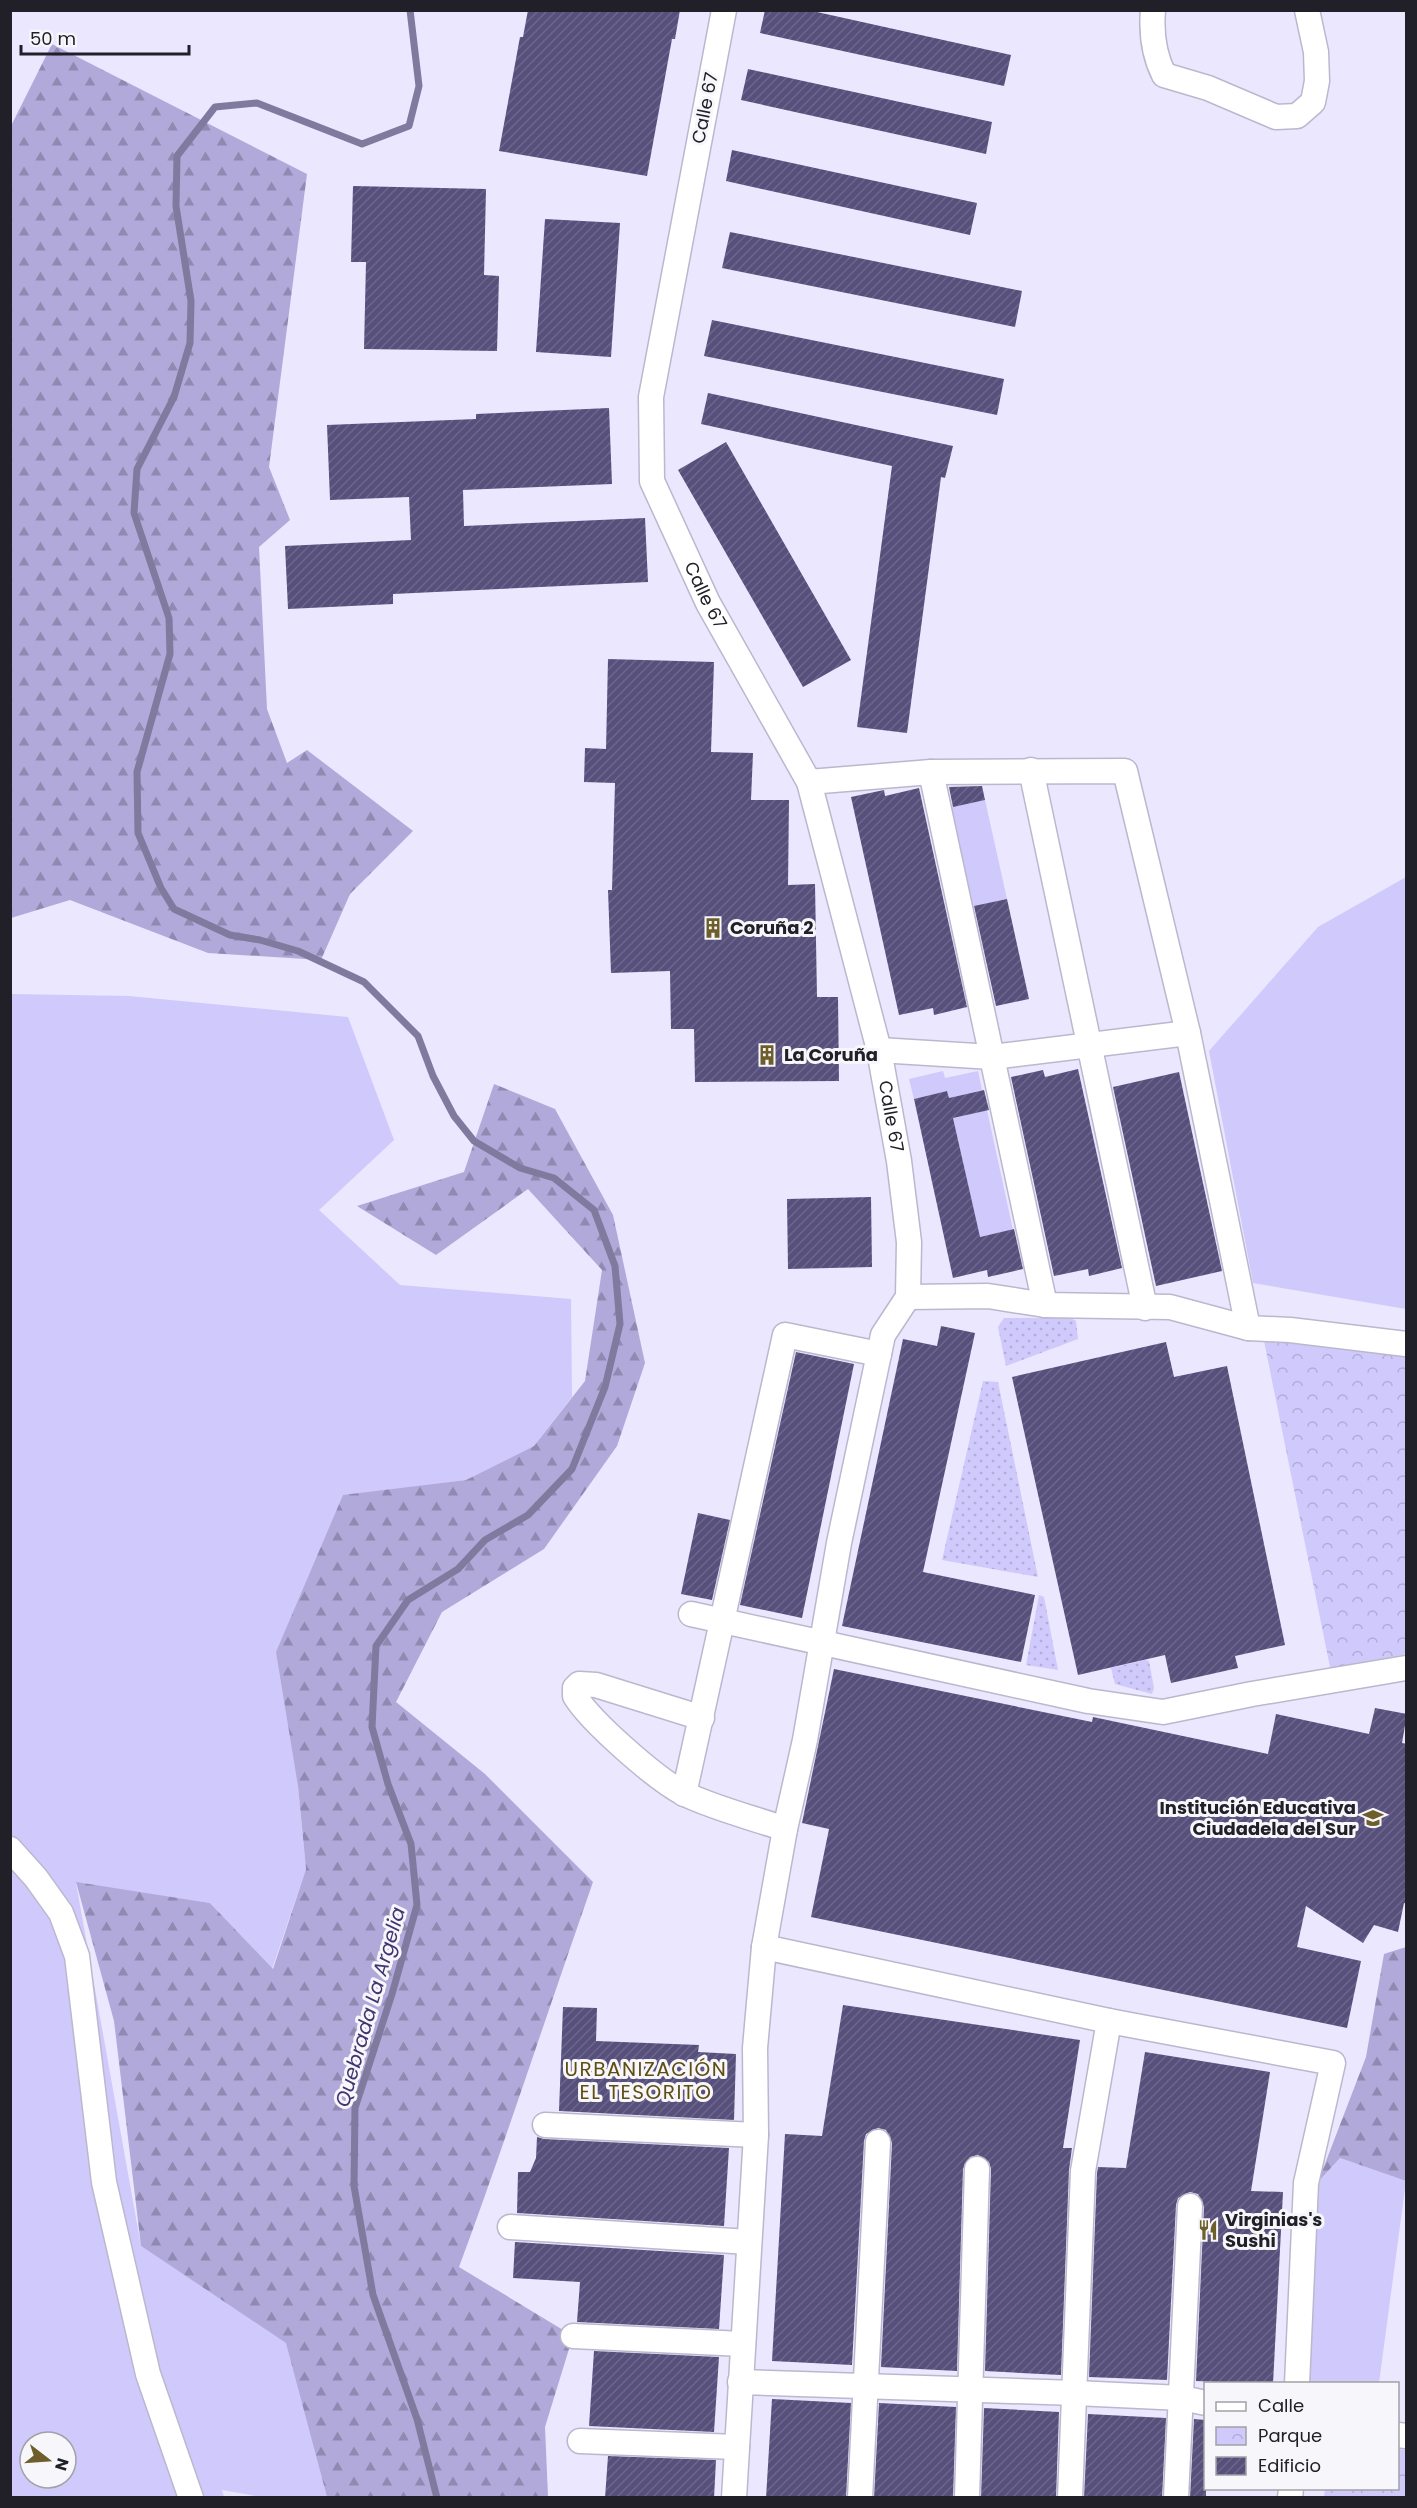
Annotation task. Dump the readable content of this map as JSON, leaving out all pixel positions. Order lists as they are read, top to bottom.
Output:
{
  "streets": {
    "street": ["Calle 67"]
  },
  "districts": ["URBANIZACIÓN EL TESORITO"],
  "water": ["Quebrada La Argelia"],
  "places": {
    "building": ["Coruña 2", "La Coruña"],
    "school or university": ["Institución Educativa Ciudadela del Sur"],
    "restaurant": ["Virginias's Sushi"]
  },
  "legend": ["Calle", "Parque", "Edificio"],
  "scale_bar": "50 m",
  "north": "right"
}
